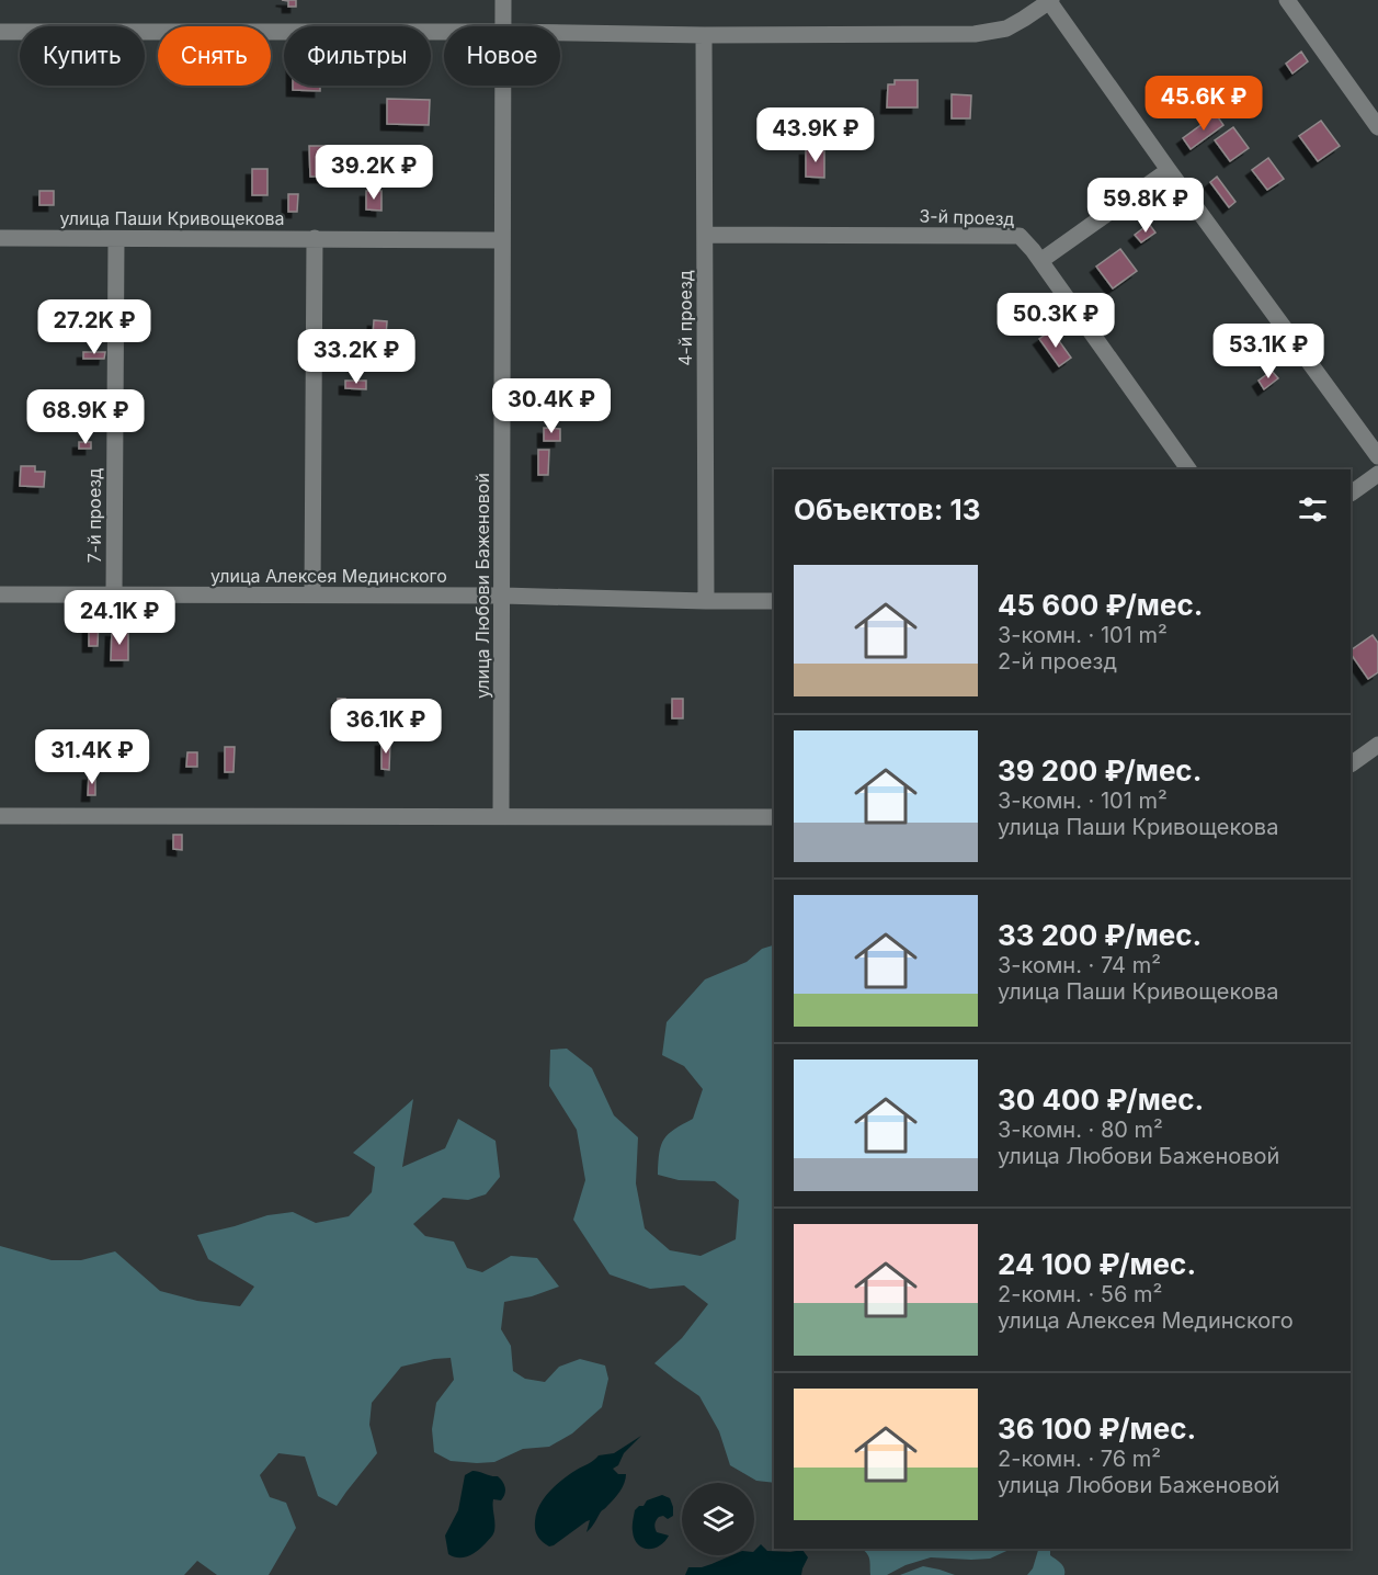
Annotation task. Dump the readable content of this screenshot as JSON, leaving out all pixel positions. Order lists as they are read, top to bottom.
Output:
{
  "streets": {
    "street": [
      "3-й проезд",
      "улица Паши Кривощекова",
      "4-й проезд",
      "7-й проезд",
      "улица Алексея Мединского",
      "улица Любови Баженовой"
    ]
  },
  "crossings": [
    ["3-й проезд", "4-й проезд"],
    ["улица Паши Кривощекова", "7-й проезд"],
    ["улица Паши Кривощекова", "улица Любови Баженовой"],
    ["4-й проезд", "улица Алексея Мединского"],
    ["7-й проезд", "улица Алексея Мединского"],
    ["улица Алексея Мединского", "улица Любови Баженовой"]
  ],
  "page": {
    "chip": [
      "Купить",
      "Снять",
      "Фильтры",
      "Новое"
    ],
    "price": [
      "45.6K ₽",
      "43.9K ₽",
      "39.2K ₽",
      "59.8K ₽",
      "50.3K ₽",
      "27.2K ₽",
      "53.1K ₽",
      "33.2K ₽",
      "30.4K ₽",
      "68.9K ₽",
      "24.1K ₽",
      "36.1K ₽",
      "31.4K ₽"
    ],
    "heading": "Объектов: 13",
    "list": [
      {
        "name": "45 600 ₽/мес.",
        "note": "3-комн. · 101 m² · 2-й проезд"
      },
      {
        "name": "39 200 ₽/мес.",
        "note": "3-комн. · 101 m² · улица Паши Кривощекова"
      },
      {
        "name": "33 200 ₽/мес.",
        "note": "3-комн. · 74 m² · улица Паши Кривощекова"
      },
      {
        "name": "30 400 ₽/мес.",
        "note": "3-комн. · 80 m² · улица Любови Баженовой"
      },
      {
        "name": "24 100 ₽/мес.",
        "note": "2-комн. · 56 m² · улица Алексея Мединского"
      },
      {
        "name": "36 100 ₽/мес.",
        "note": "2-комн. · 76 m² · улица Любови Баженовой"
      }
    ]
  }
}
